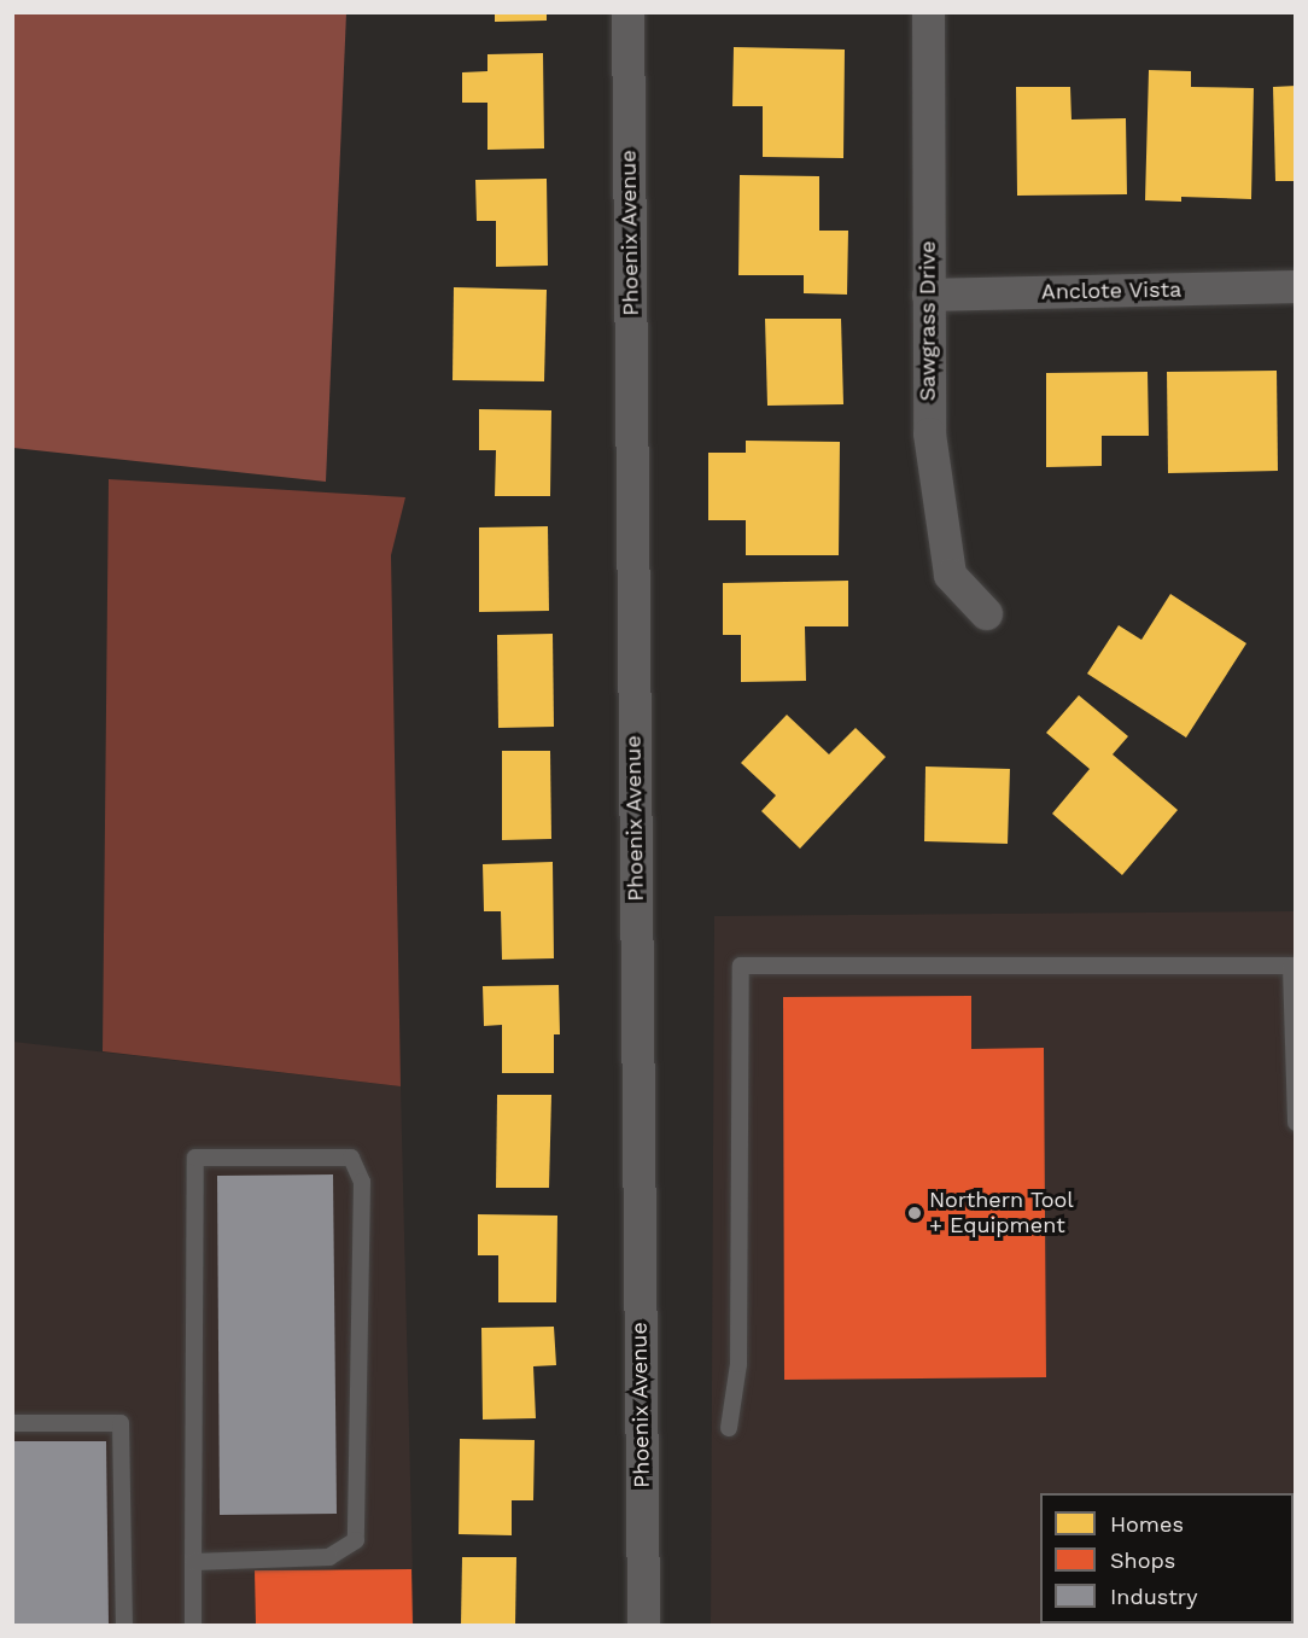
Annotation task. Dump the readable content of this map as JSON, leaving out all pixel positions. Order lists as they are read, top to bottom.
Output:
{
  "streets": {
    "street": ["Phoenix Avenue", "Anclote Vista", "Sawgrass Drive"]
  },
  "crossings": [
    ["Anclote Vista", "Sawgrass Drive"]
  ],
  "places": ["Northern Tool + Equipment"],
  "legend": ["Homes", "Shops", "Industry"]
}
